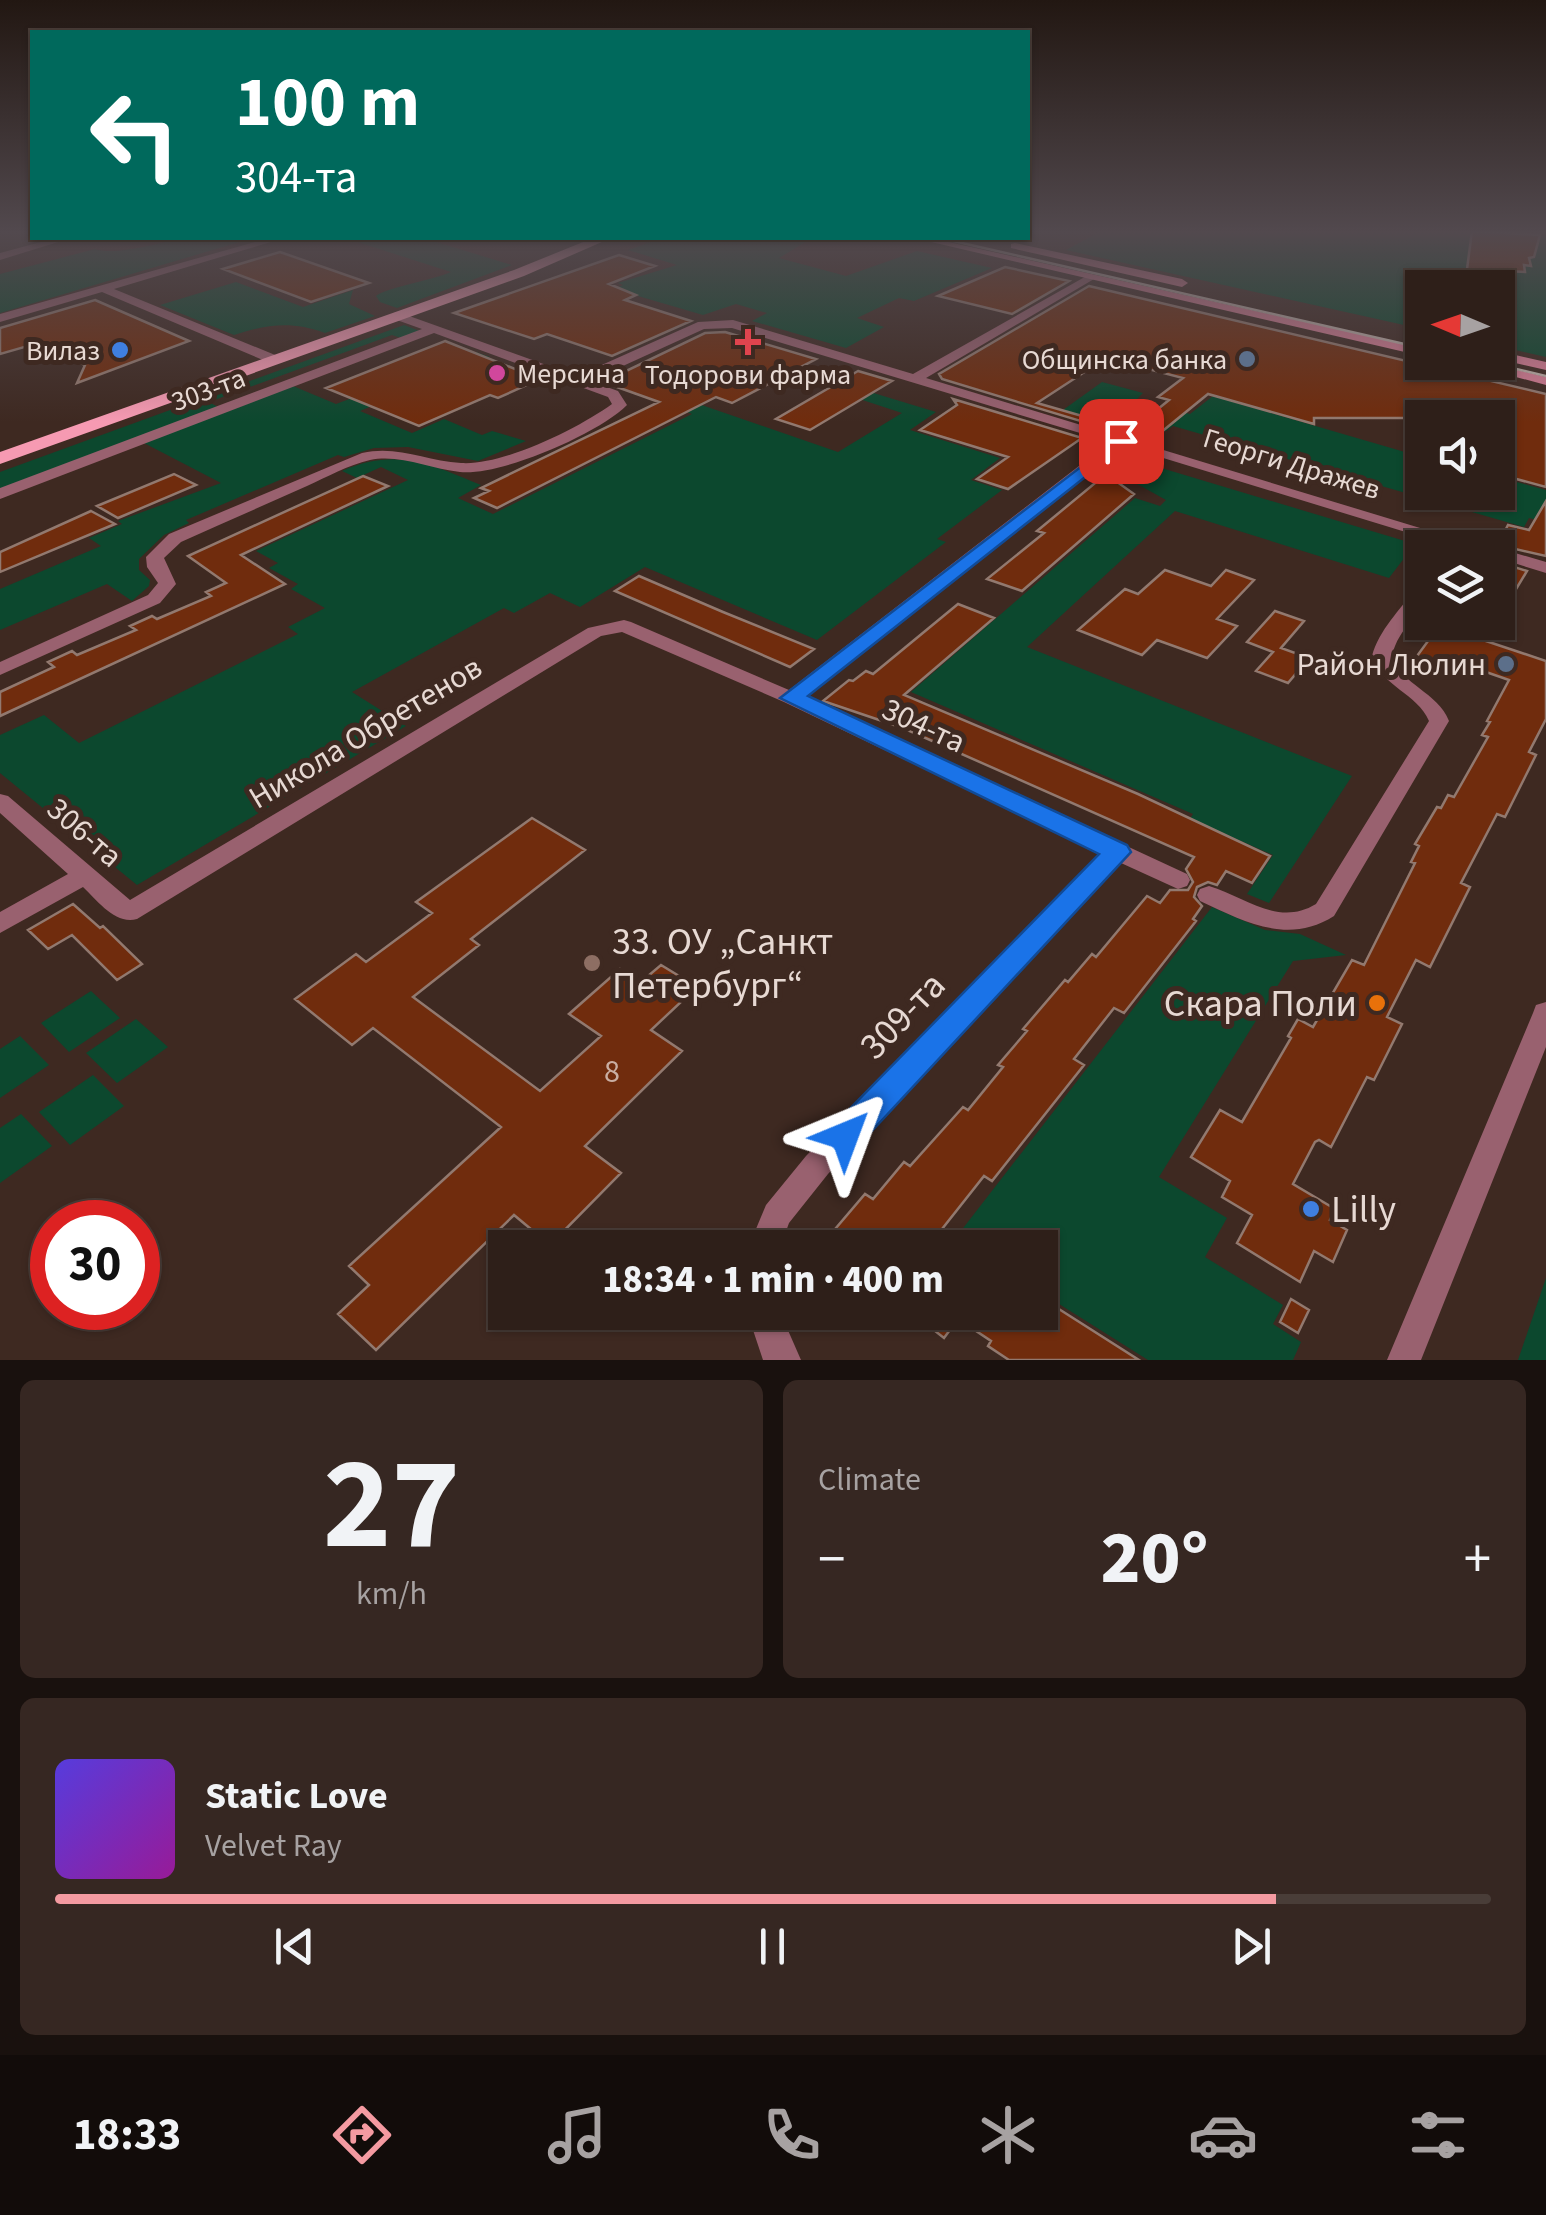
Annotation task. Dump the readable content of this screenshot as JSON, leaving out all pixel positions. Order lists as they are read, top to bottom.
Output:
{
  "streets": {
    "street": [
      "303-та",
      "Георги Дражев",
      "304-та",
      "Никола Обретенов",
      "306-та",
      "309-та"
    ]
  },
  "crossings": [
    ["304-та", "Никола Обретенов"],
    ["304-та", "309-та"],
    ["Никола Обретенов", "306-та"]
  ],
  "places": {
    "health": ["Тодорови фарма"],
    "other": [
      "Вилаз",
      "Общинска банка",
      "Мерсина",
      "Район Люлин",
      "33. ОУ „Санкт Петербург“",
      "Скара Поли",
      "Lilly"
    ]
  },
  "house_numbers": ["8"],
  "north": "left",
  "page": {
    "turn": ["100 m", "304-та"],
    "limit": "30",
    "trip": "18:34 · 1 min · 400 m",
    "tile": [
      ["27", "km/h"],
      "Climate"
    ],
    "heat": ["−", "20°", "+"],
    "song": ["Static Love", "Velvet Ray"],
    "tabs": "18:33"
  }
}
